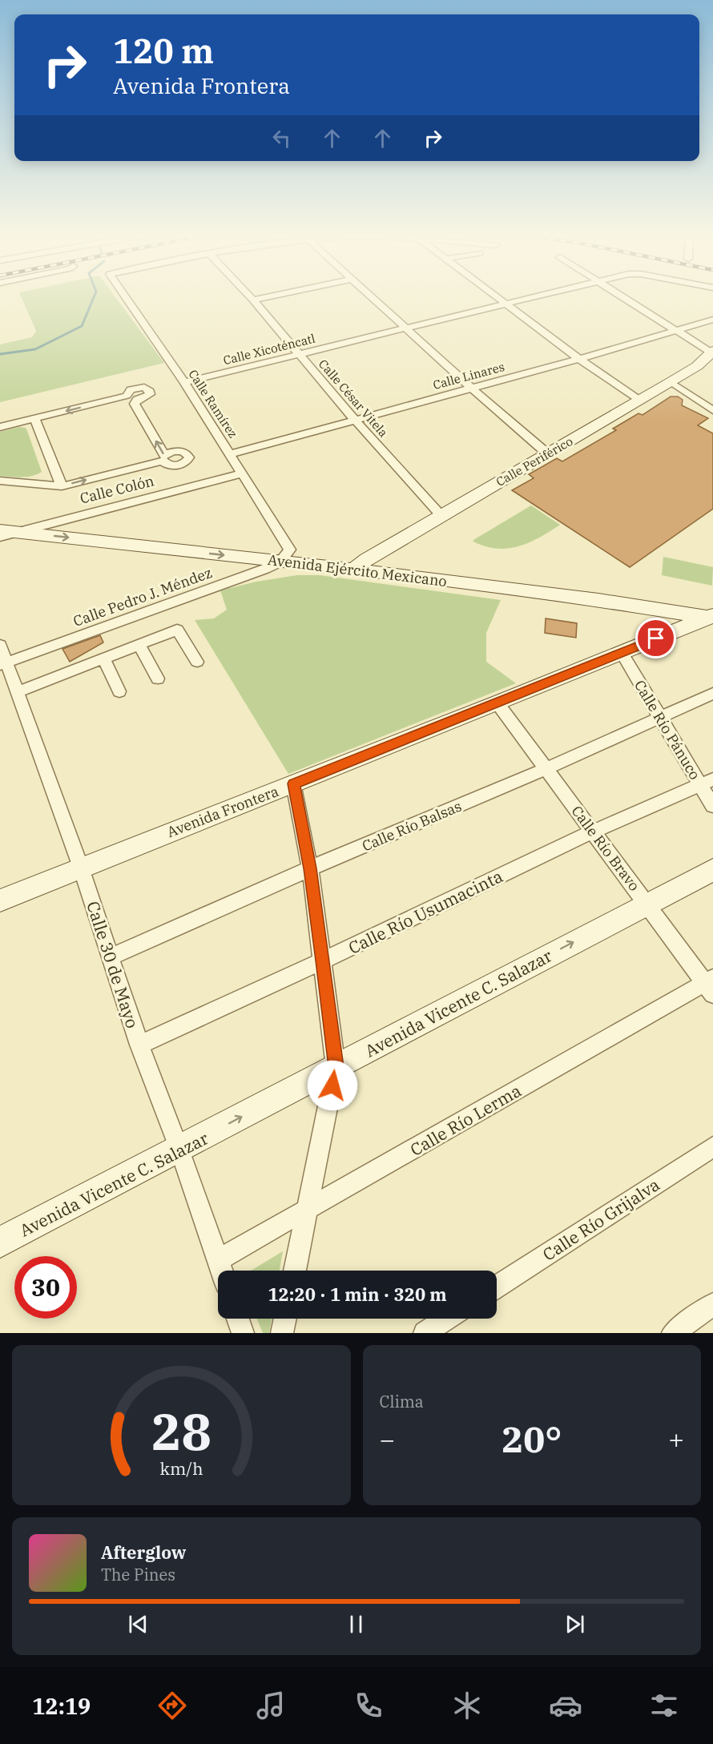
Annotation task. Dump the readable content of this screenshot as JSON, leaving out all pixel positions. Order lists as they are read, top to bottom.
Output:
{
  "streets": {
    "street": [
      "Calle Xicoténcatl",
      "Calle Linares",
      "Calle César Vitela",
      "Calle Ramírez",
      "Calle Periférico",
      "Calle Colón",
      "Avenida Ejército Mexicano",
      "Calle Pedro J. Méndez",
      "Calle Río Pánuco",
      "Avenida Frontera",
      "Calle Río Balsas",
      "Calle Río Bravo",
      "Calle Río Usumacinta",
      "Calle 30 de Mayo",
      "Avenida Vicente C. Salazar",
      "Calle Río Lerma",
      "Calle Río Grijalva"
    ]
  },
  "crossings": [
    ["Calle Xicoténcatl", "Calle César Vitela"],
    ["Calle Xicoténcatl", "Calle Ramírez"],
    ["Calle Linares", "Calle César Vitela"],
    ["Calle Linares", "Calle Ramírez"],
    ["Calle César Vitela", "Calle Periférico"],
    ["Calle Ramírez", "Calle Colón"],
    ["Calle Ramírez", "Avenida Ejército Mexicano"],
    ["Calle Ramírez", "Calle Pedro J. Méndez"],
    ["Calle Periférico", "Avenida Ejército Mexicano"],
    ["Calle Colón", "Avenida Ejército Mexicano"],
    ["Avenida Ejército Mexicano", "Calle Pedro J. Méndez"],
    ["Avenida Ejército Mexicano", "Avenida Frontera"],
    ["Calle Pedro J. Méndez", "Calle 30 de Mayo"],
    ["Calle Río Pánuco", "Avenida Frontera"],
    ["Calle Río Pánuco", "Calle Río Balsas"],
    ["Calle Río Pánuco", "Calle Río Usumacinta"],
    ["Avenida Frontera", "Calle Río Bravo"],
    ["Avenida Frontera", "Calle 30 de Mayo"],
    ["Calle Río Balsas", "Calle Río Bravo"],
    ["Calle Río Balsas", "Calle 30 de Mayo"],
    ["Calle Río Bravo", "Calle Río Usumacinta"],
    ["Calle Río Bravo", "Avenida Vicente C. Salazar"],
    ["Calle Río Bravo", "Calle Río Lerma"],
    ["Calle Río Usumacinta", "Calle 30 de Mayo"],
    ["Calle 30 de Mayo", "Avenida Vicente C. Salazar"],
    ["Calle 30 de Mayo", "Calle Río Lerma"]
  ],
  "one_way": ["Avenida Vicente C. Salazar"],
  "page": {
    "turn": ["120 m", "Avenida Frontera"],
    "limit": "30",
    "trip": "12:20 · 1 min · 320 m",
    "tile": "Clima",
    "heat": ["−", "20°", "+"],
    "song": ["Afterglow", "The Pines"],
    "tabs": "12:19",
    "gauge": ["28", "km/h"]
  }
}
